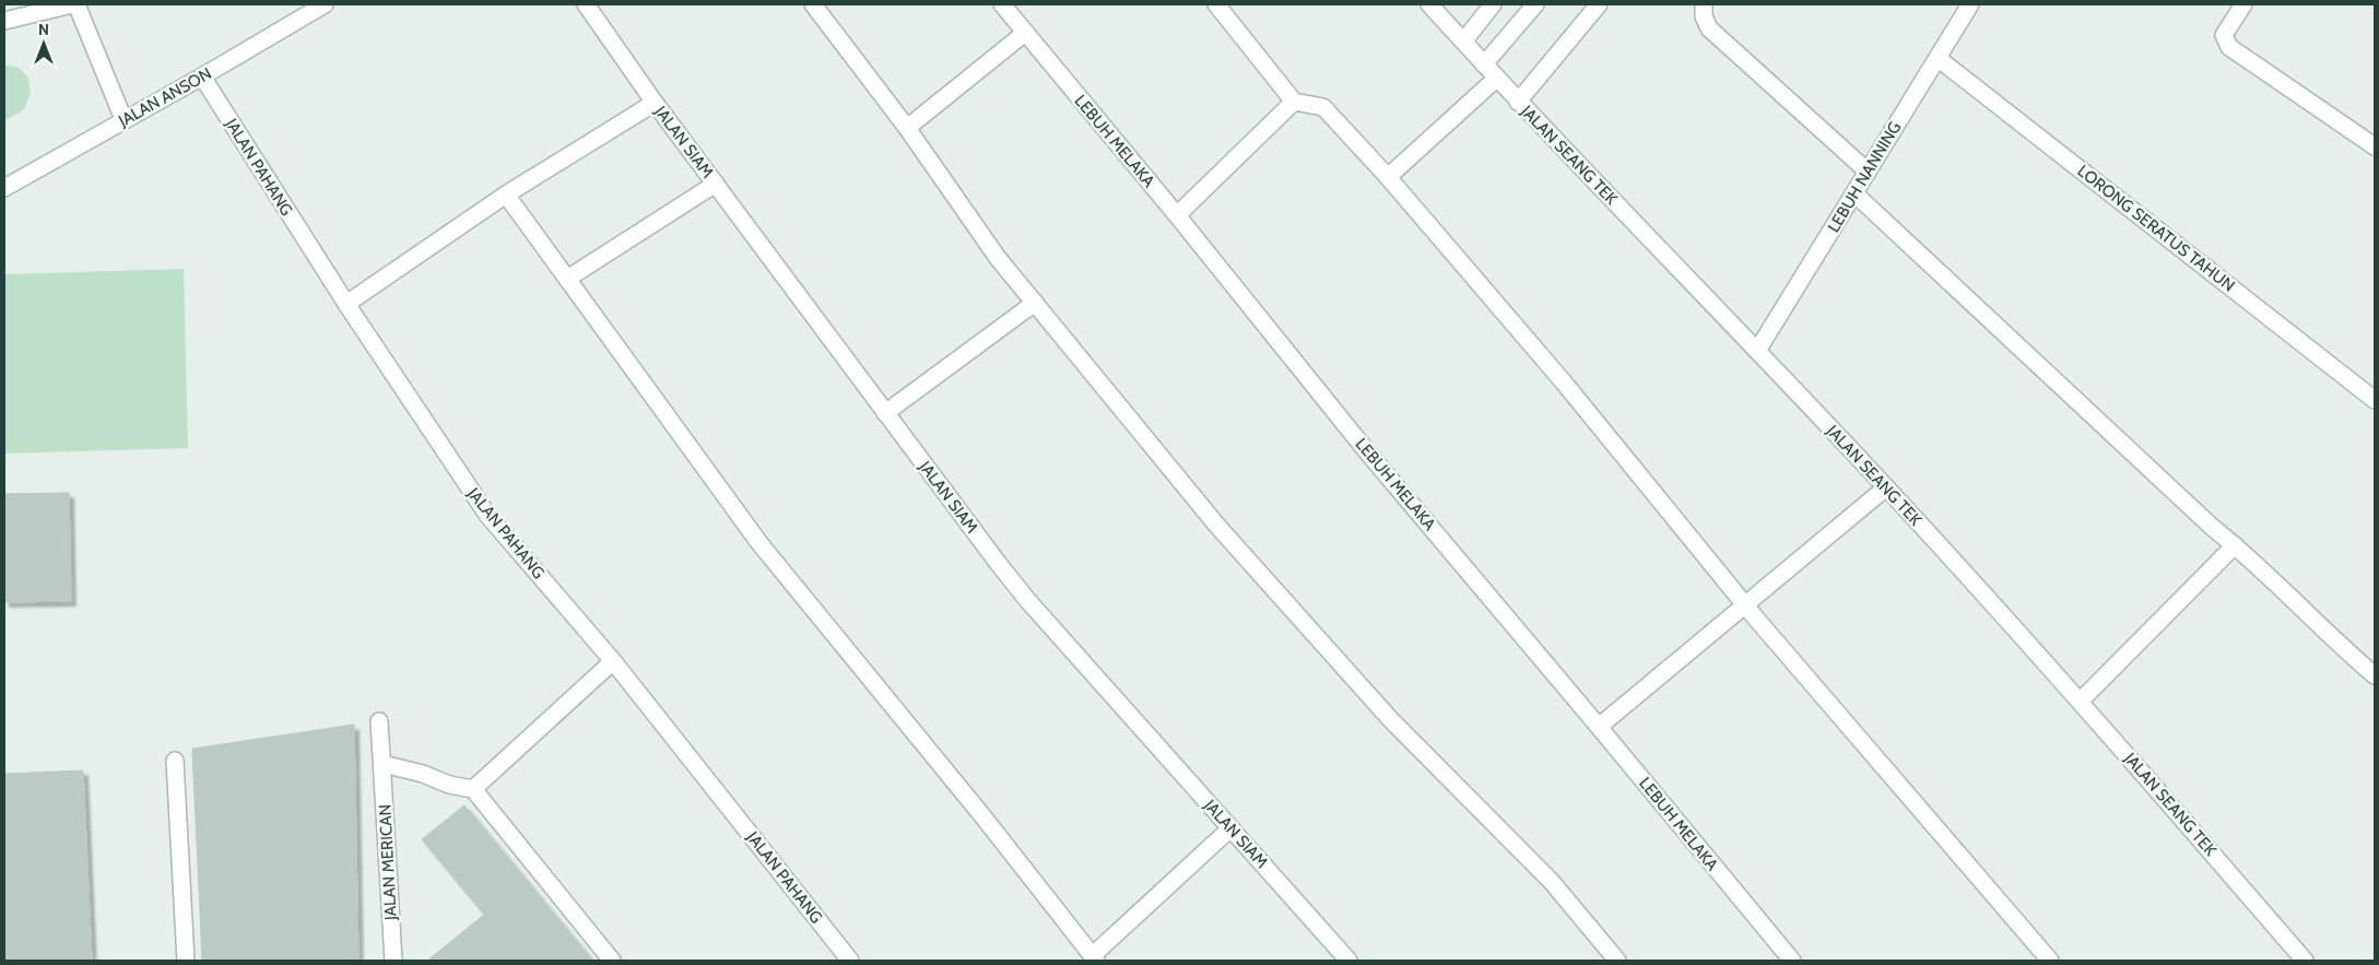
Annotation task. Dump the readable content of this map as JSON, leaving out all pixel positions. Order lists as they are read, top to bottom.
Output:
{
  "streets": {
    "street": [
      "JALAN ANSON",
      "LEBUH MELAKA",
      "JALAN SIAM",
      "JALAN SEANG TEK",
      "JALAN PAHANG",
      "LEBUH NANNING",
      "LORONG SERATUS TAHUN",
      "JALAN MERICAN"
    ]
  },
  "crossings": [
    ["JALAN ANSON", "JALAN PAHANG"],
    ["JALAN SEANG TEK", "LEBUH NANNING"],
    ["LEBUH NANNING", "LORONG SERATUS TAHUN"]
  ],
  "north": "top"
}
